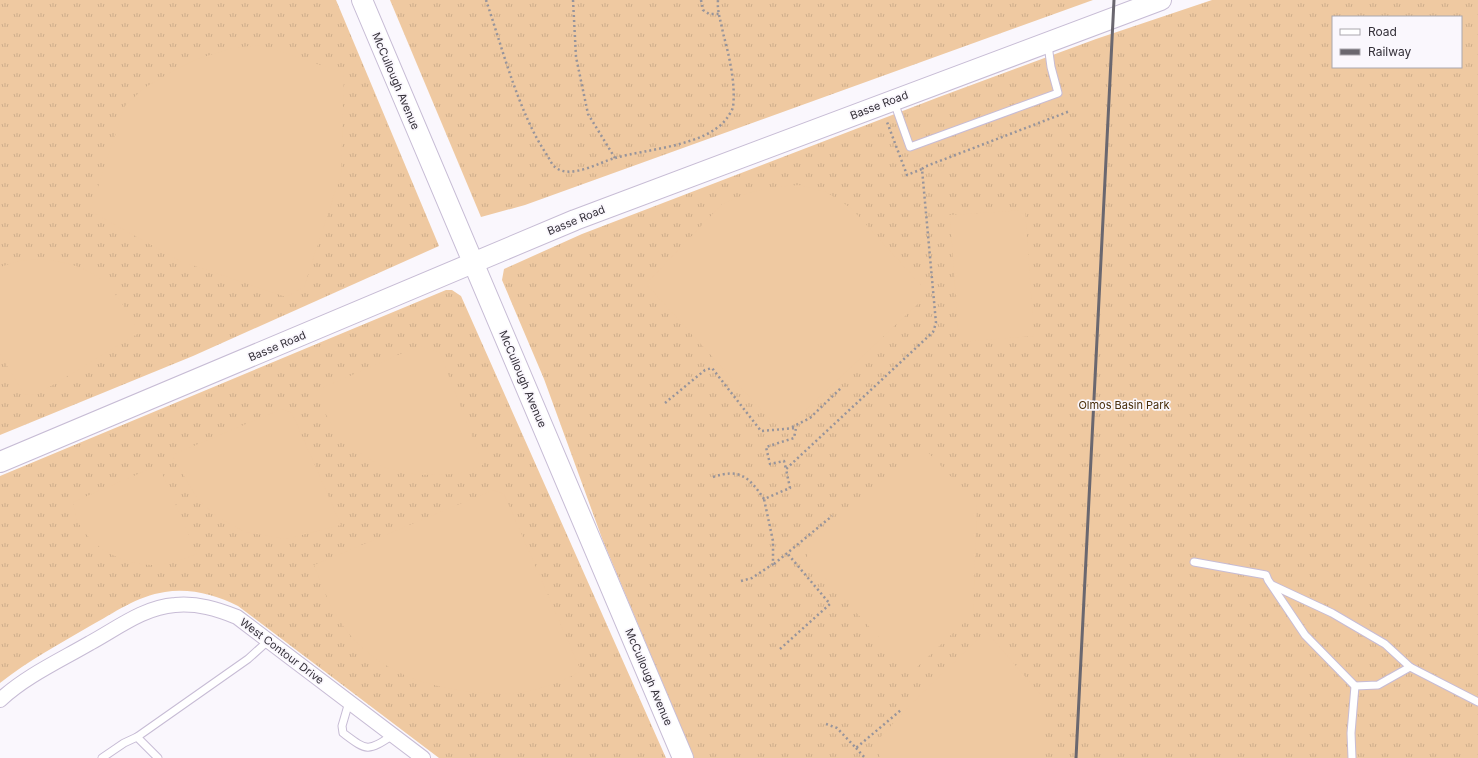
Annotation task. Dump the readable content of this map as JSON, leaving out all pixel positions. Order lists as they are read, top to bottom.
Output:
{
  "streets": {
    "main road": ["McCullough Avenue", "Basse Road"],
    "street": ["West Contour Drive"]
  },
  "crossings": [
    ["McCullough Avenue", "Basse Road"]
  ],
  "parks": ["Olmos Basin Park"],
  "legend": ["Road", "Railway"]
}
